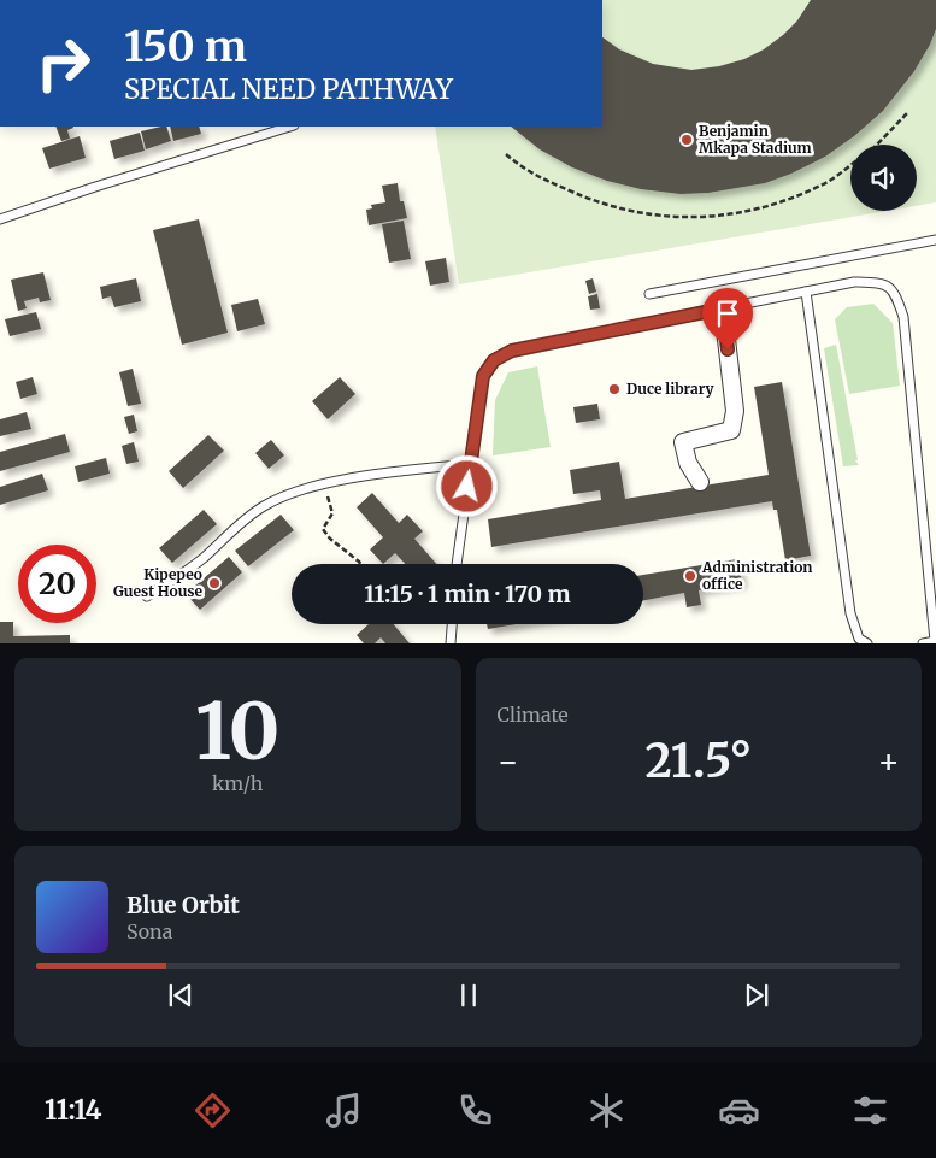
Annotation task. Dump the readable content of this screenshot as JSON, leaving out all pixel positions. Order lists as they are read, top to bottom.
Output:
{
  "places": [
    "Benjamin Mkapa Stadium",
    "Duce library",
    "Administration office",
    "Kipepeo Guest House"
  ],
  "page": {
    "turn": ["150 m", "SPECIAL NEED PATHWAY"],
    "limit": "20",
    "trip": "11:15 · 1 min · 170 m",
    "tile": [
      ["10", "km/h"],
      "Climate"
    ],
    "heat": ["−", "21.5°", "+"],
    "song": ["Blue Orbit", "Sona"],
    "tabs": "11:14"
  }
}
